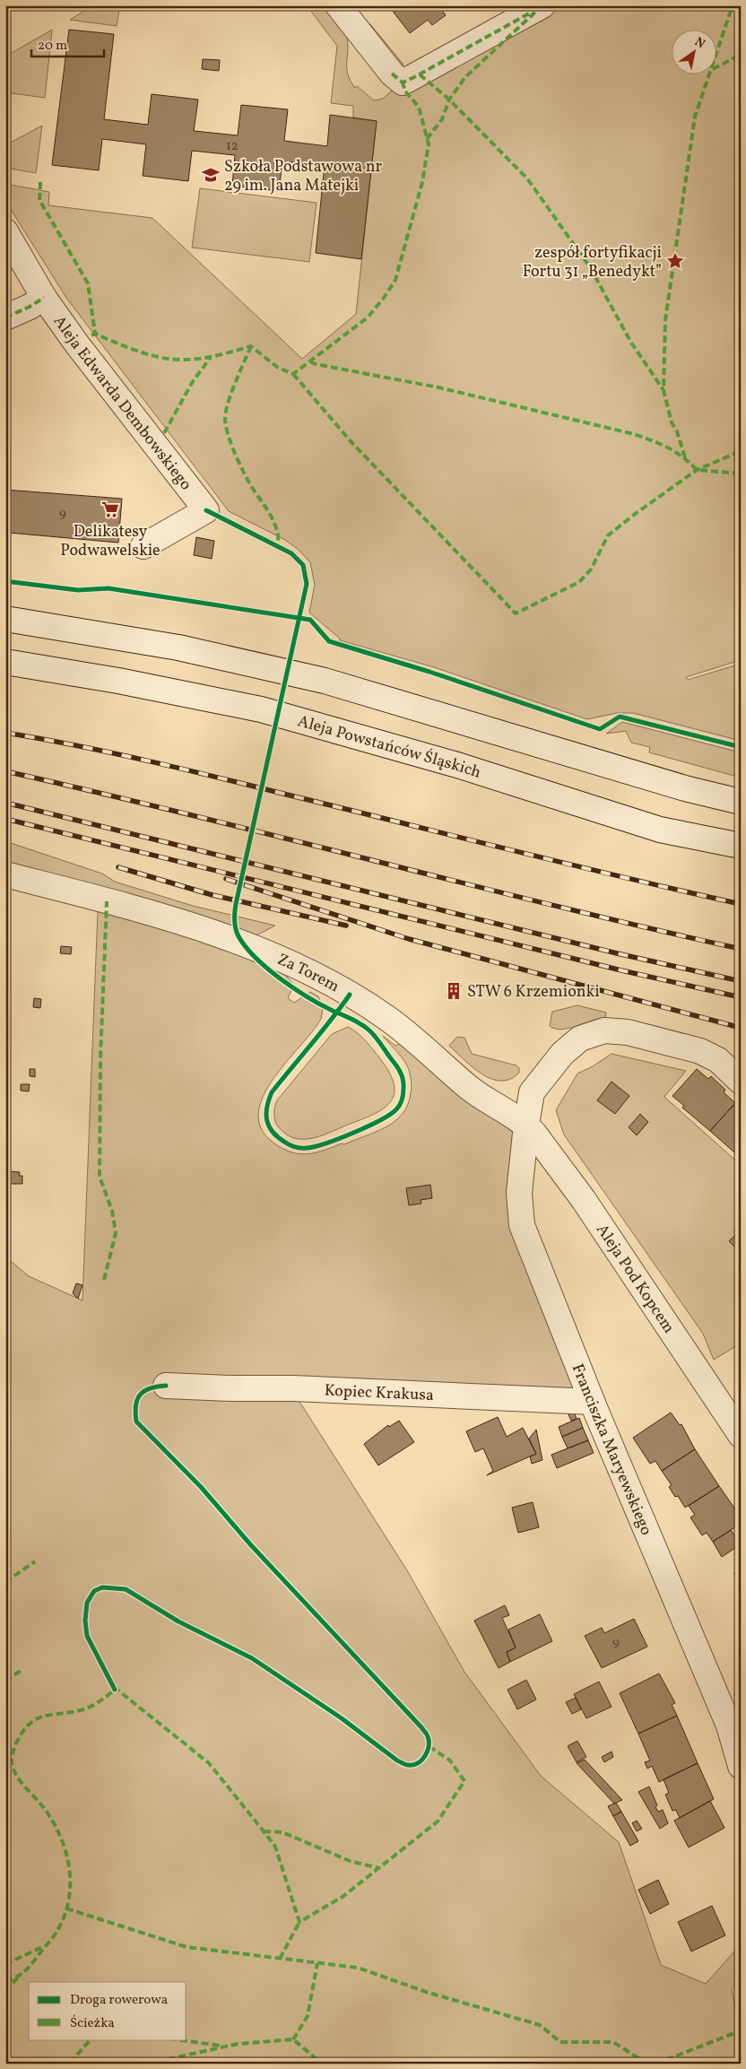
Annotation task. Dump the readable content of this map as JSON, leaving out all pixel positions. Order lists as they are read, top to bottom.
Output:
{
  "streets": {
    "street": [
      "Aleja Edwarda Dembowskiego",
      "Aleja Powstańców Śląskich",
      "Za Torem",
      "Aleja Pod Kopcem",
      "Kopiec Krakusa",
      "Franciszka Maryewskiego"
    ]
  },
  "crossings": [
    ["Za Torem", "Aleja Pod Kopcem"],
    ["Za Torem", "Franciszka Maryewskiego"],
    ["Aleja Pod Kopcem", "Franciszka Maryewskiego"],
    ["Kopiec Krakusa", "Franciszka Maryewskiego"]
  ],
  "places": {
    "school or university": ["Szkoła Podstawowa nr 29 im. Jana Matejki"],
    "place": ["zespół fortyfikacji Fortu 31 „Benedykt”"],
    "supermarket": ["Delikatesy Podwawelskie"],
    "building": ["STW 6 Krzemionki"]
  },
  "house_numbers": ["12", "9", "9"],
  "legend": ["Droga rowerowa", "Ścieżka"],
  "scale_bar": "20 m",
  "north": "top right"
}
